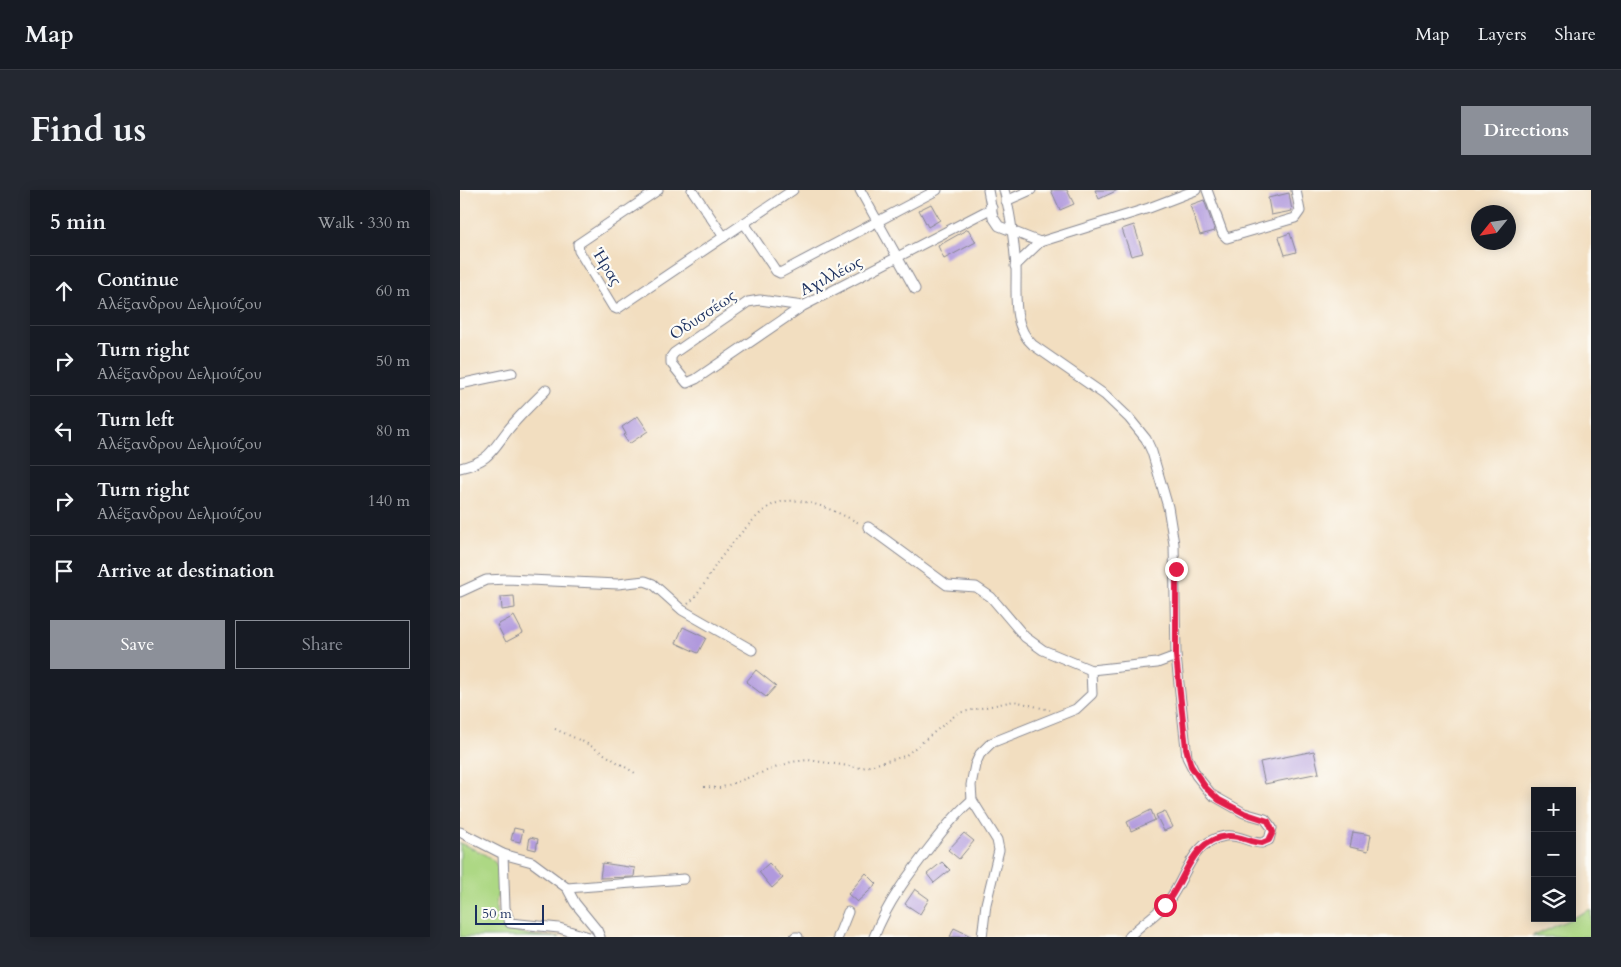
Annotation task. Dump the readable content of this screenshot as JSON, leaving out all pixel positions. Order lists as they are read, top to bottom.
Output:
{
  "streets": {
    "street": ["Ήρας", "Αχιλλέως", "Οδυσσέως"]
  },
  "crossings": [
    ["Αχιλλέως", "Οδυσσέως"]
  ],
  "scale_bar": "50 m",
  "north": "bottom left",
  "page": {
    "header": "Map",
    "nav": ["Map", "Layers", "Share"],
    "title": "Find us",
    "buttons": [
      "Directions",
      ["Save", "Share"]
    ],
    "heading": ["5 min", "Walk · 330 m"],
    "list": [
      ["Continue", "Αλέξανδρου Δελμούζου", "60 m"],
      ["Turn right", "Αλέξανδρου Δελμούζου", "50 m"],
      ["Turn left", "Αλέξανδρου Δελμούζου", "80 m"],
      ["Turn right", "Αλέξανδρου Δελμούζου", "140 m"],
      "Arrive at destination"
    ],
    "map_buttons": ["+", "−"],
    "scale": "50 m"
  }
}
